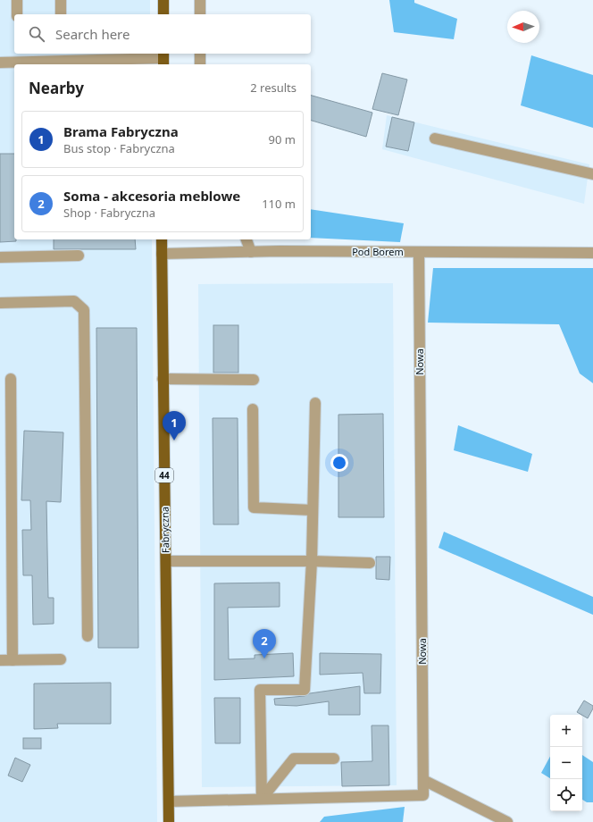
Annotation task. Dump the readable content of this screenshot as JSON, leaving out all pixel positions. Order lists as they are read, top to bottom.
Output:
{
  "streets": {
    "main road": ["44", "Fabryczna"],
    "street": ["Pod Borem", "Nowa"]
  },
  "crossings": [
    ["Pod Borem", "Nowa"],
    ["Pod Borem", "Fabryczna"],
    ["Nowa", "Fabryczna"]
  ],
  "north": "left",
  "page": {
    "search": "Search here",
    "heading": ["Nearby", "2 results"],
    "list": [
      {
        "mark": "1",
        "name": "Brama Fabryczna",
        "note": "Bus stop · Fabryczna",
        "value": "90 m"
      },
      {
        "mark": "2",
        "name": "Soma - akcesoria meblowe",
        "note": "Shop · Fabryczna",
        "value": "110 m"
      }
    ],
    "pins": ["1", "2"],
    "map_buttons": ["+", "−"]
  }
}
